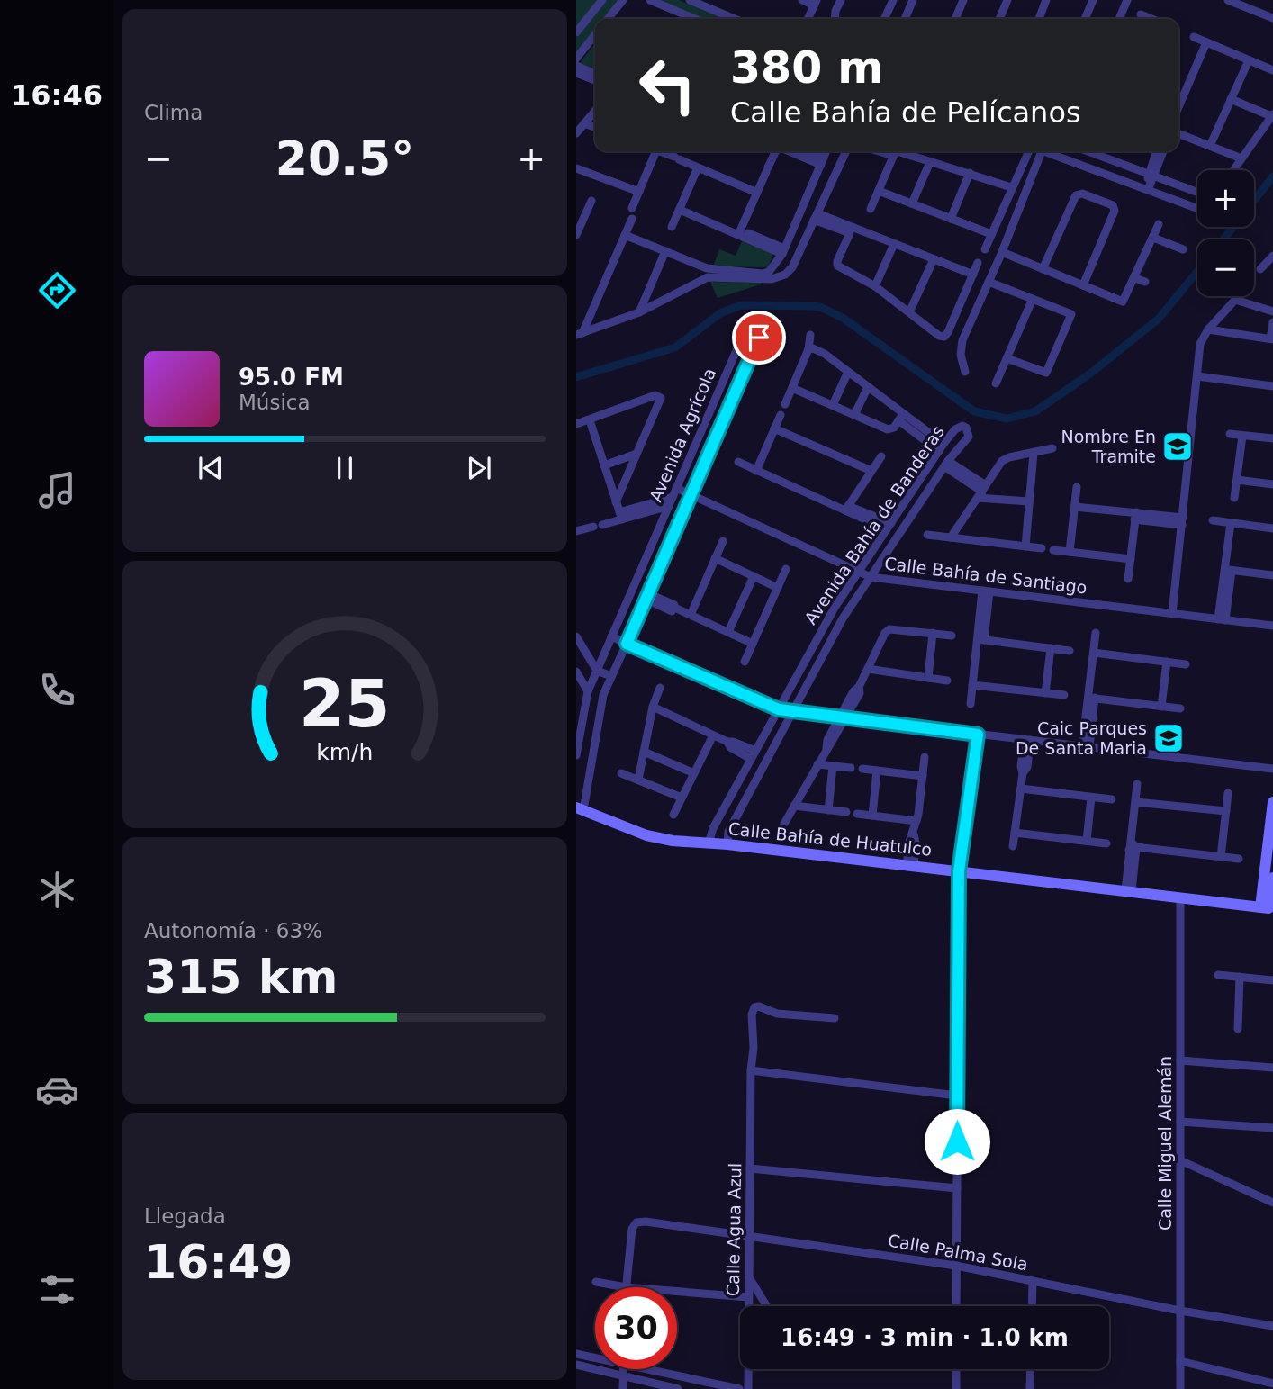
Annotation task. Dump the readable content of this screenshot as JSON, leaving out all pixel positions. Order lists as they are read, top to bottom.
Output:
{
  "streets": {
    "street": [
      "Avenida Agrícola",
      "Avenida Bahía de Banderas",
      "Calle Bahía de Santiago",
      "Calle Bahía de Huatulco",
      "Calle Miguel Alemán",
      "Calle Agua Azul",
      "Calle Palma Sola"
    ]
  },
  "crossings": [
    ["Avenida Agrícola", "Calle Bahía de Santiago"],
    ["Avenida Agrícola", "Calle Bahía de Huatulco"],
    ["Avenida Bahía de Banderas", "Calle Bahía de Santiago"],
    ["Avenida Bahía de Banderas", "Calle Bahía de Huatulco"],
    ["Calle Bahía de Huatulco", "Calle Miguel Alemán"],
    ["Calle Miguel Alemán", "Calle Palma Sola"],
    ["Calle Agua Azul", "Calle Palma Sola"]
  ],
  "places": {
    "school or university": ["Nombre En Tramite", "Caic Parques De Santa Maria"]
  },
  "page": {
    "tabs": "16:46",
    "tile": [
      "Clima",
      ["Autonomía · 63%", "315 km"],
      ["Llegada", "16:49"]
    ],
    "turn": ["380 m", "Calle Bahía de Pelícanos"],
    "heat": ["−", "20.5°", "+"],
    "map_buttons": ["+", "−"],
    "song": ["95.0 FM", "Música"],
    "limit": "30",
    "trip": "16:49 · 3 min · 1.0 km",
    "gauge": ["25", "km/h"]
  }
}
